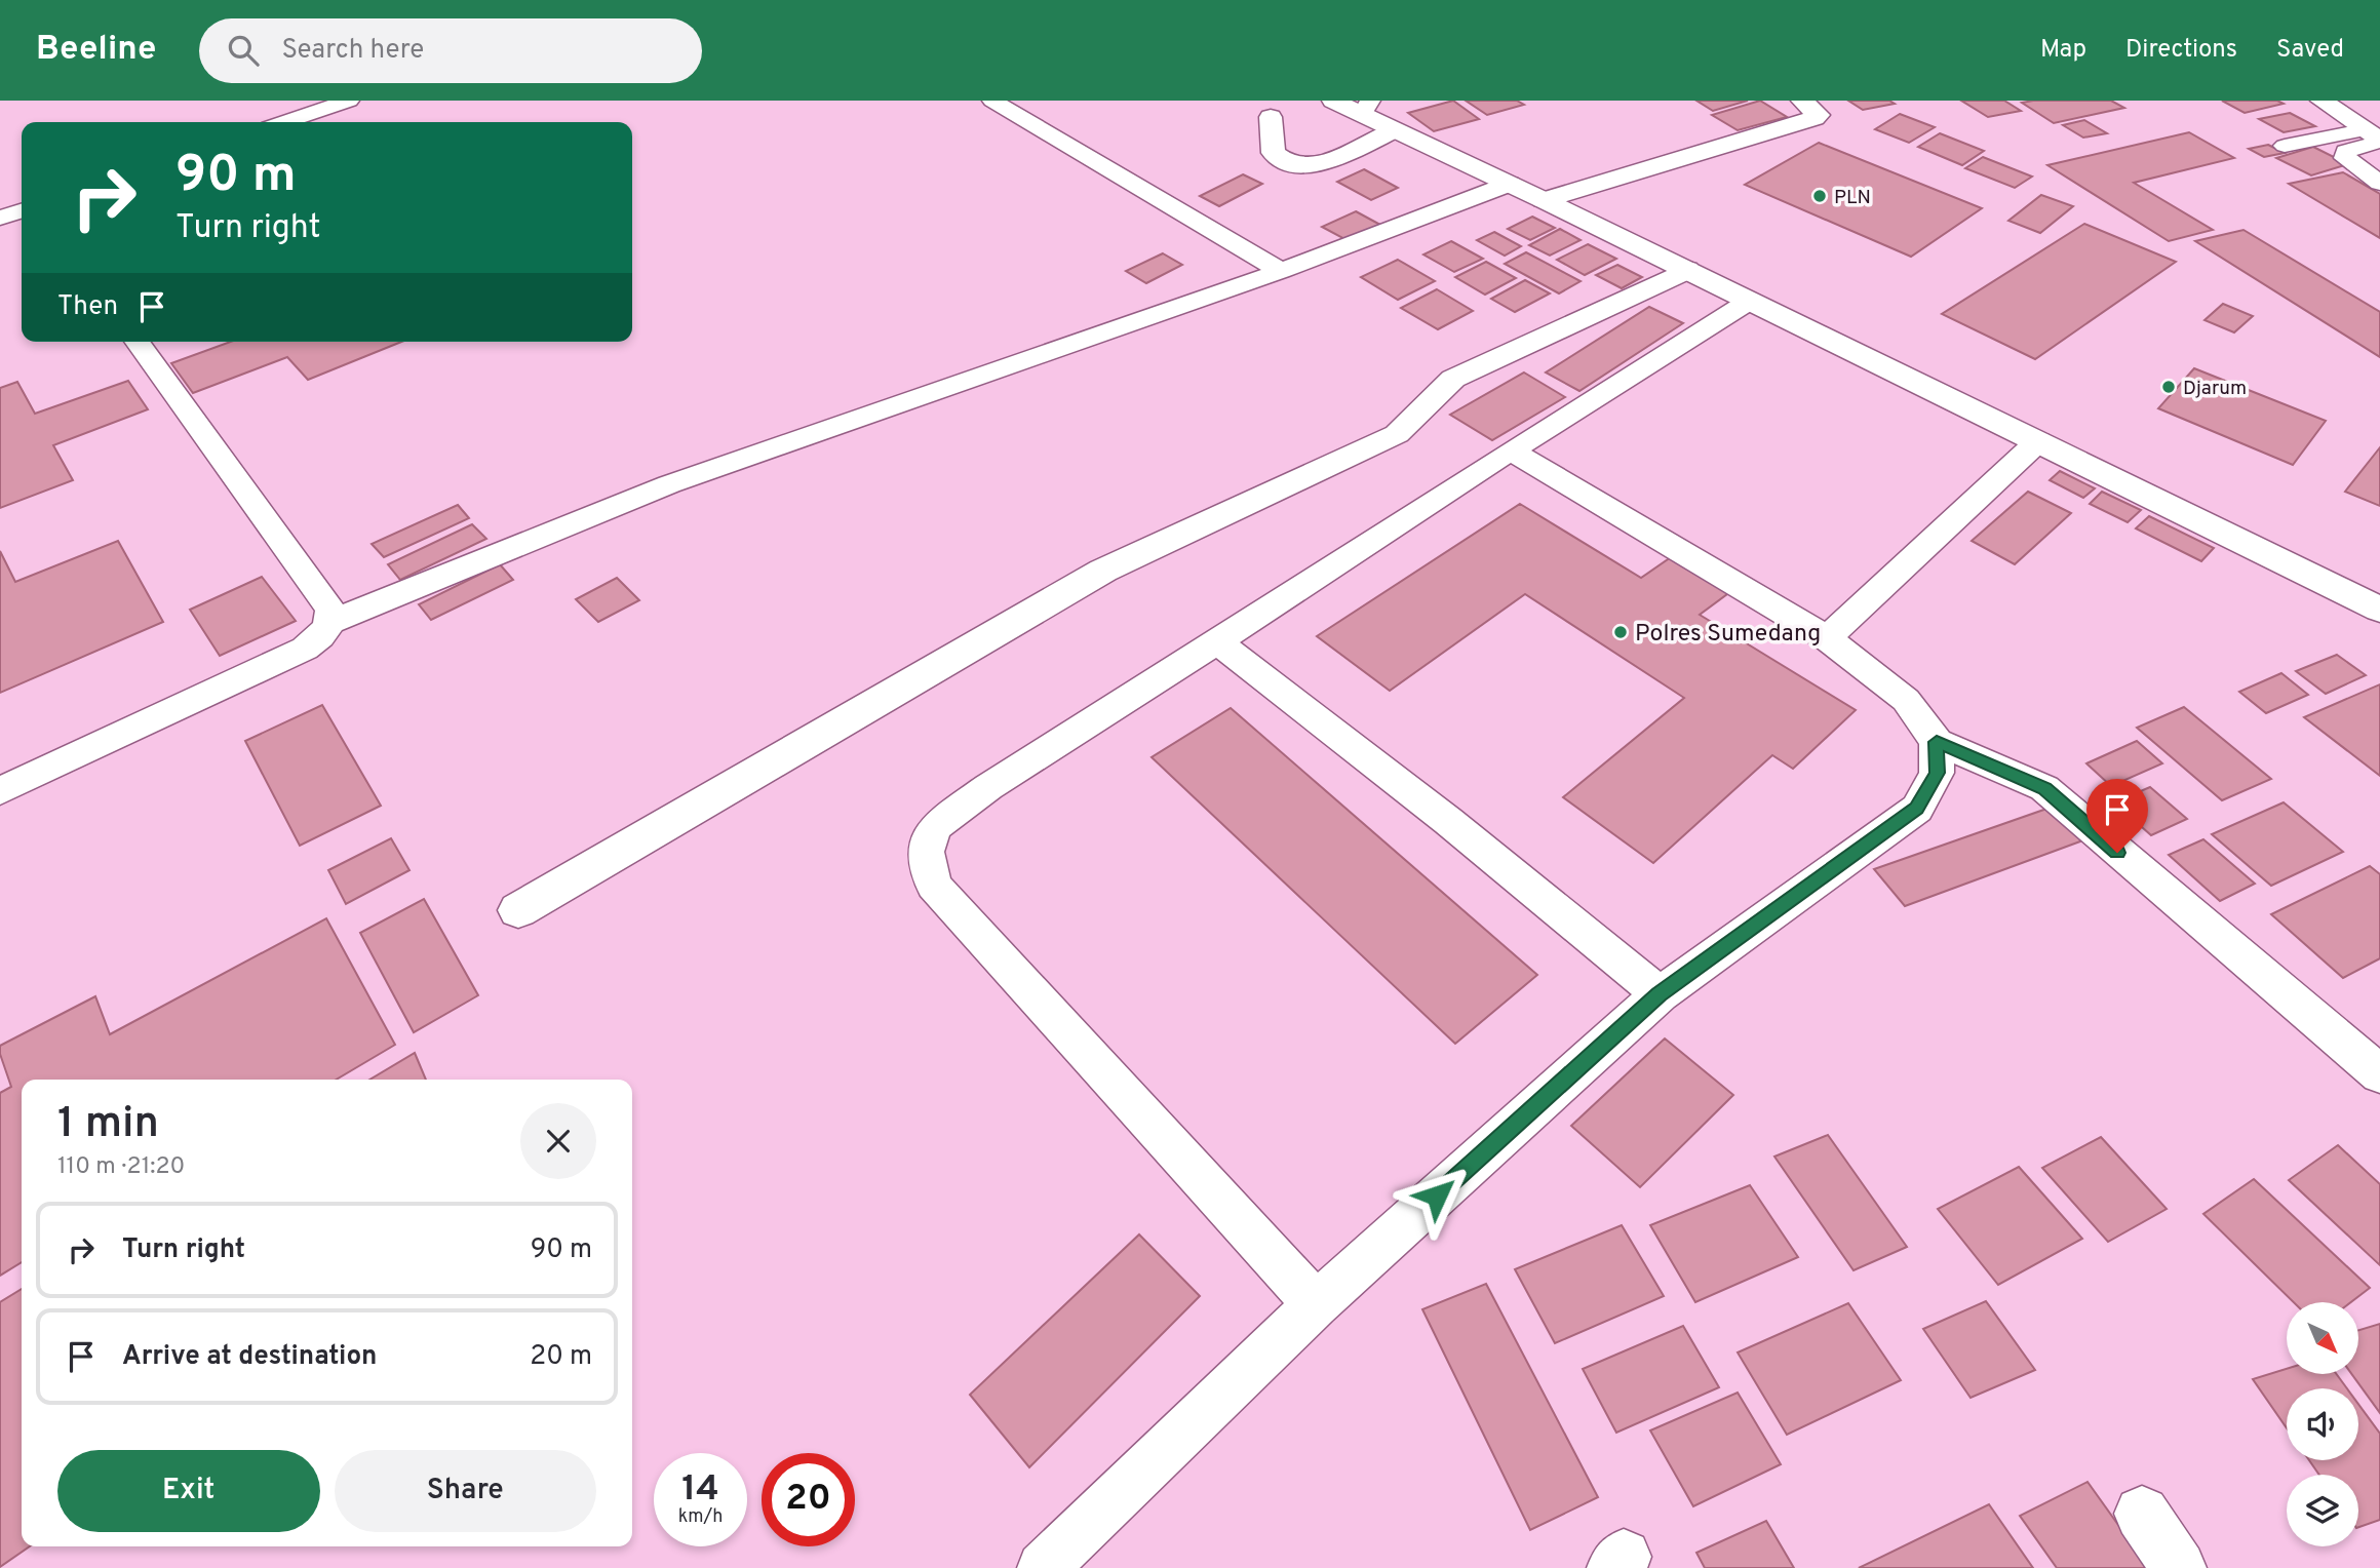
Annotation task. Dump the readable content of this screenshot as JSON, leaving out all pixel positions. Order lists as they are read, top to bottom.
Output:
{
  "places": ["PLN", "Djarum", "Polres Sumedang"],
  "north": "bottom right",
  "page": {
    "header": "Beeline",
    "search": "Search here",
    "nav": ["Map", "Directions", "Saved"],
    "turn": ["90 m", "Turn right"],
    "then": "Then",
    "heading": ["1 min", "110 m · 21:20"],
    "list": [
      {
        "name": "Turn right",
        "value": "90 m"
      },
      {
        "name": "Arrive at destination",
        "value": "20 m"
      }
    ],
    "buttons": ["Exit", "Share"],
    "speed": "14 km/h",
    "limit": "20"
  }
}
